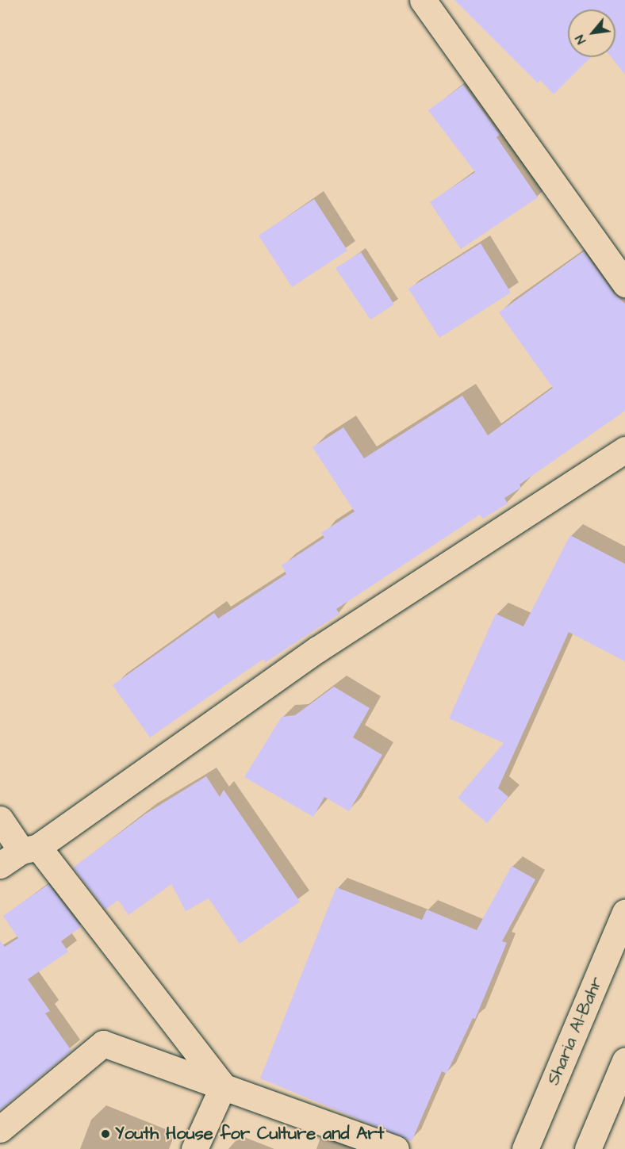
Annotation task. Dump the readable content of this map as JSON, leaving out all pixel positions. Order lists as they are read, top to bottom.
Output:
{
  "streets": {
    "street": ["Sharia Al-Bahr"]
  },
  "places": ["Youth House for Culture and Art"],
  "north": "bottom left"
}
